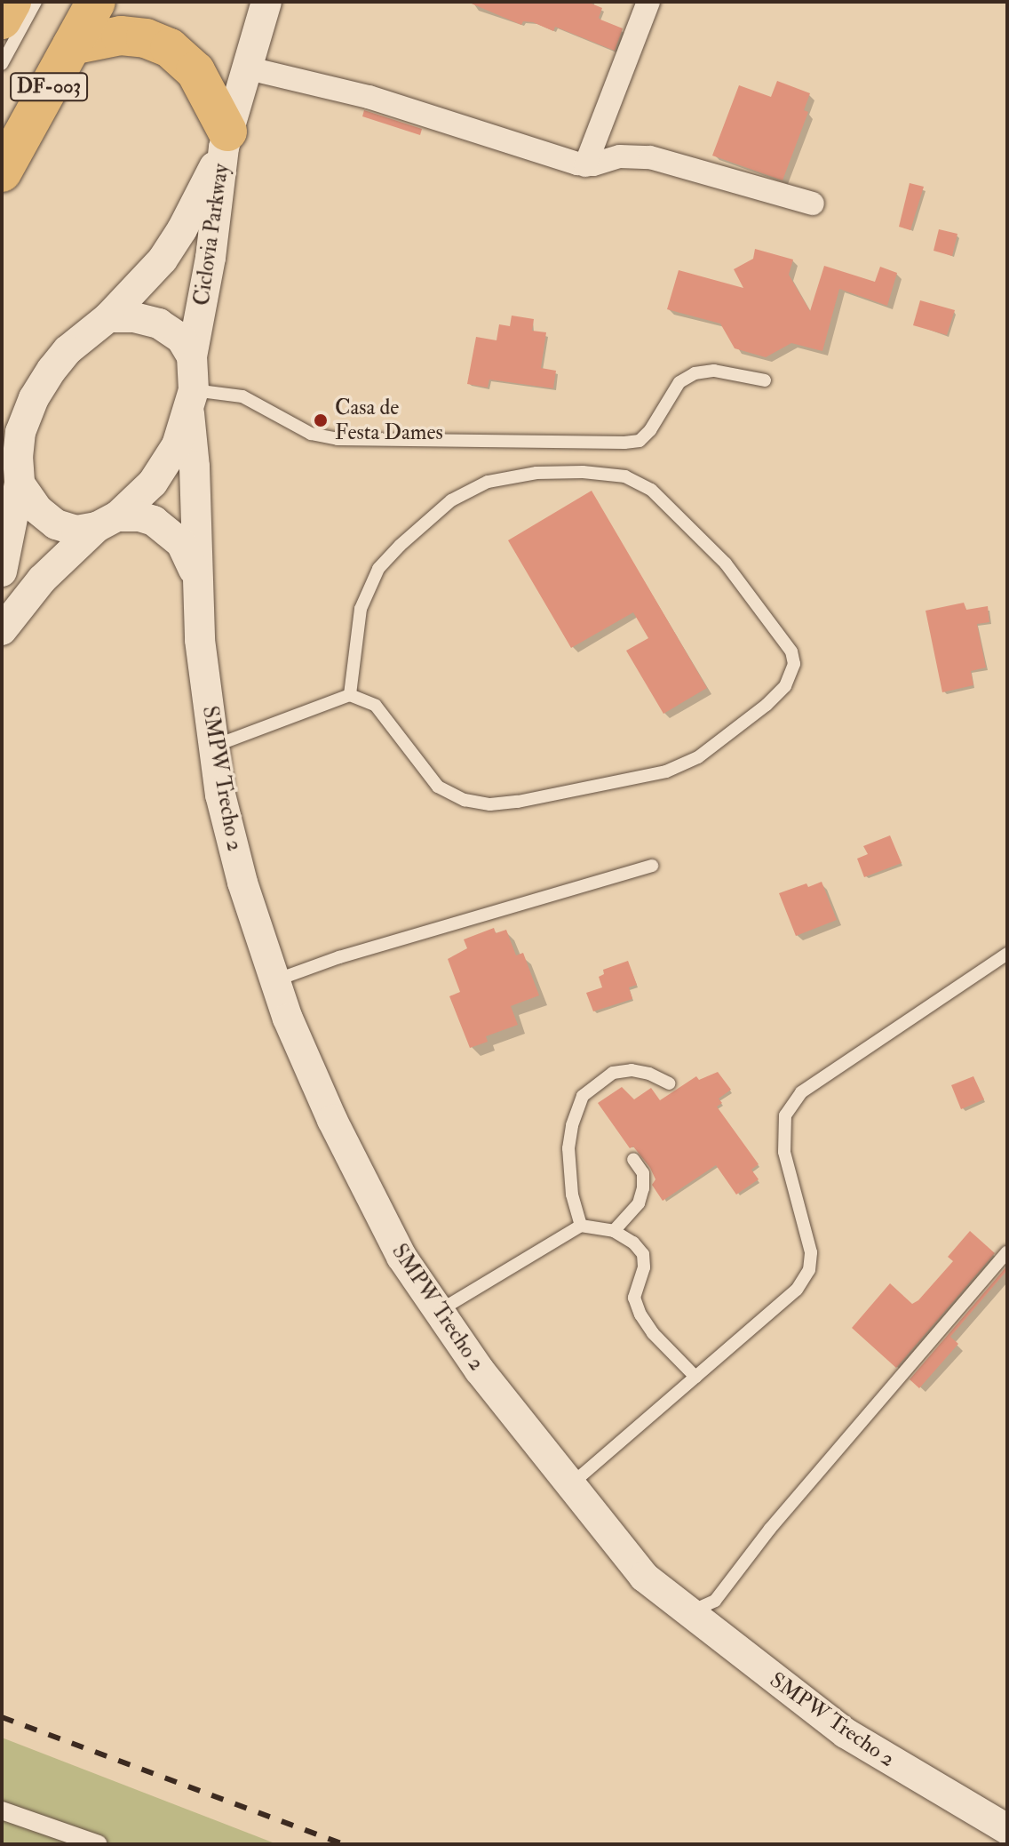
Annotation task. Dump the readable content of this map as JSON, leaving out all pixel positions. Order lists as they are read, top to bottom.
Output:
{
  "streets": {
    "highway": ["DF-003"],
    "street": ["Ciclovia Parkway", "SMPW Trecho 2"]
  },
  "places": ["Casa de Festa Dames"]
}
